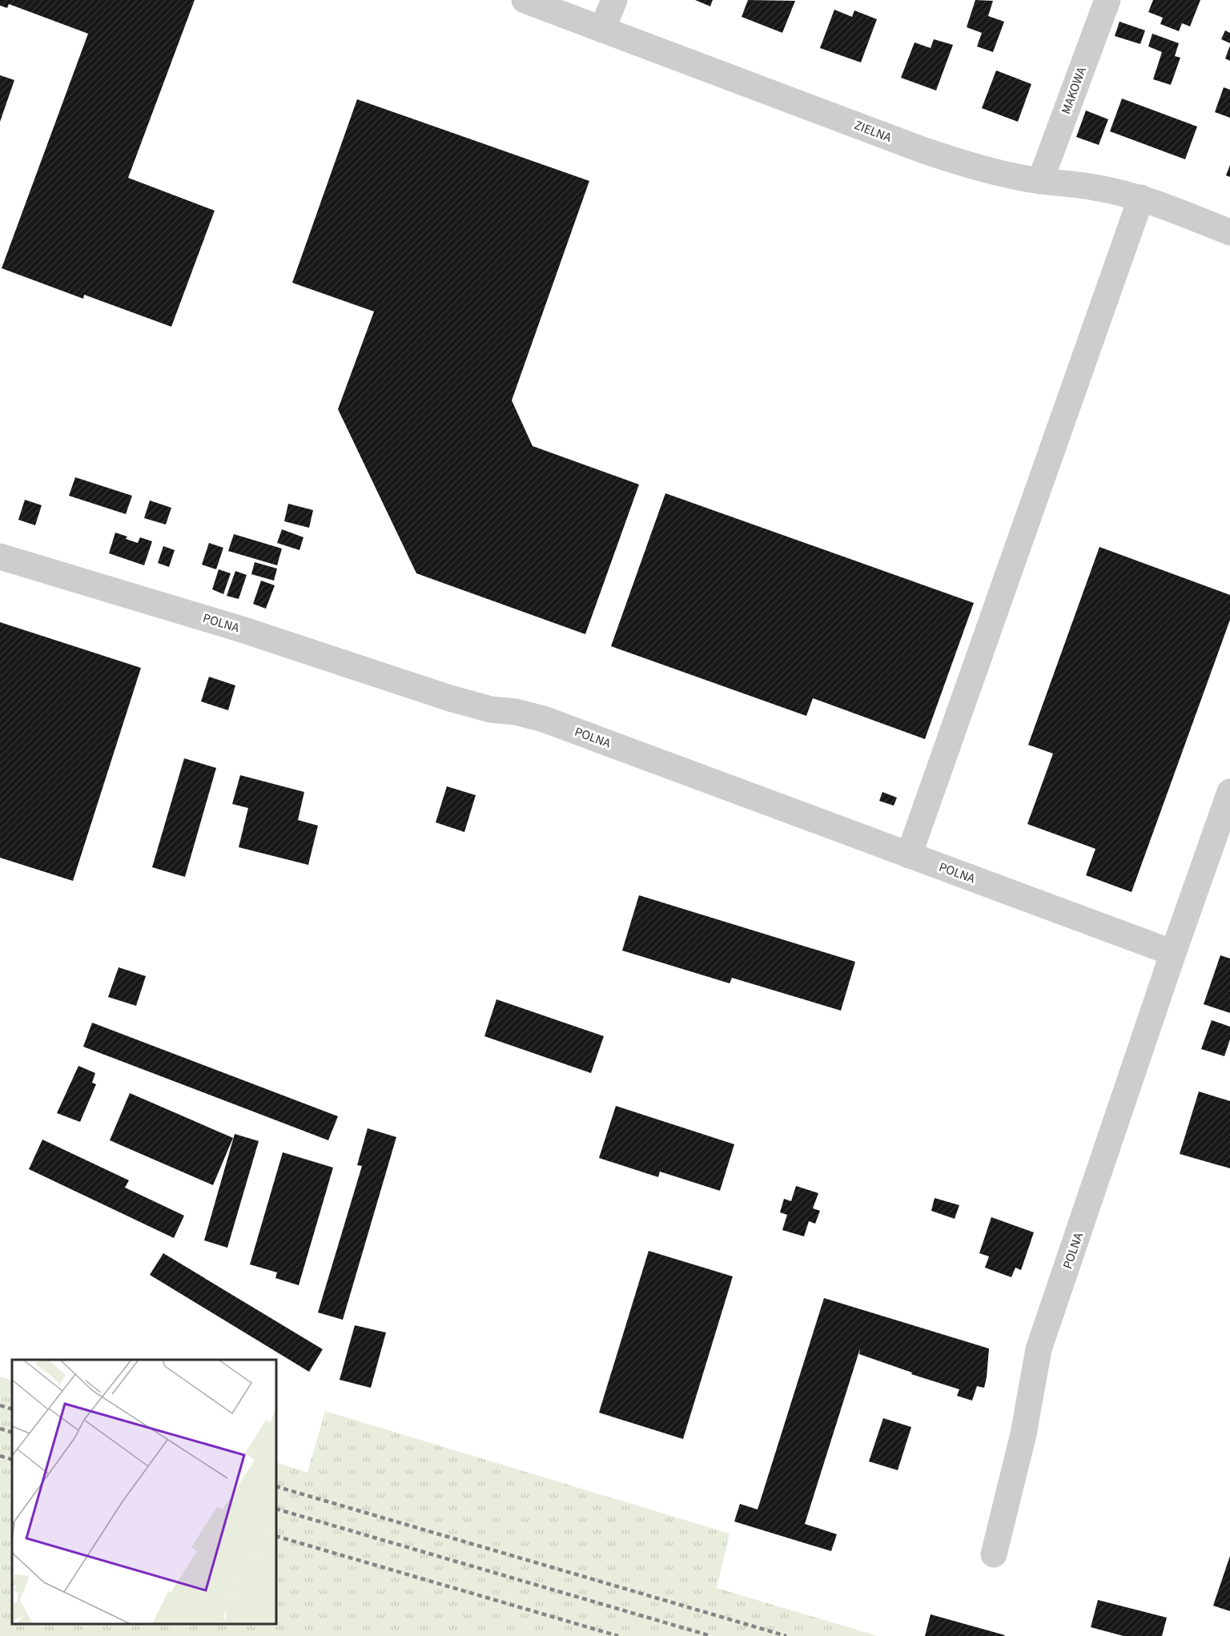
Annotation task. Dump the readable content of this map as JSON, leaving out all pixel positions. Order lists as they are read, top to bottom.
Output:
{
  "streets": {
    "street": ["MAKOWA", "ZIELNA", "POLNA"]
  },
  "crossings": [
    ["MAKOWA", "ZIELNA"]
  ]
}
